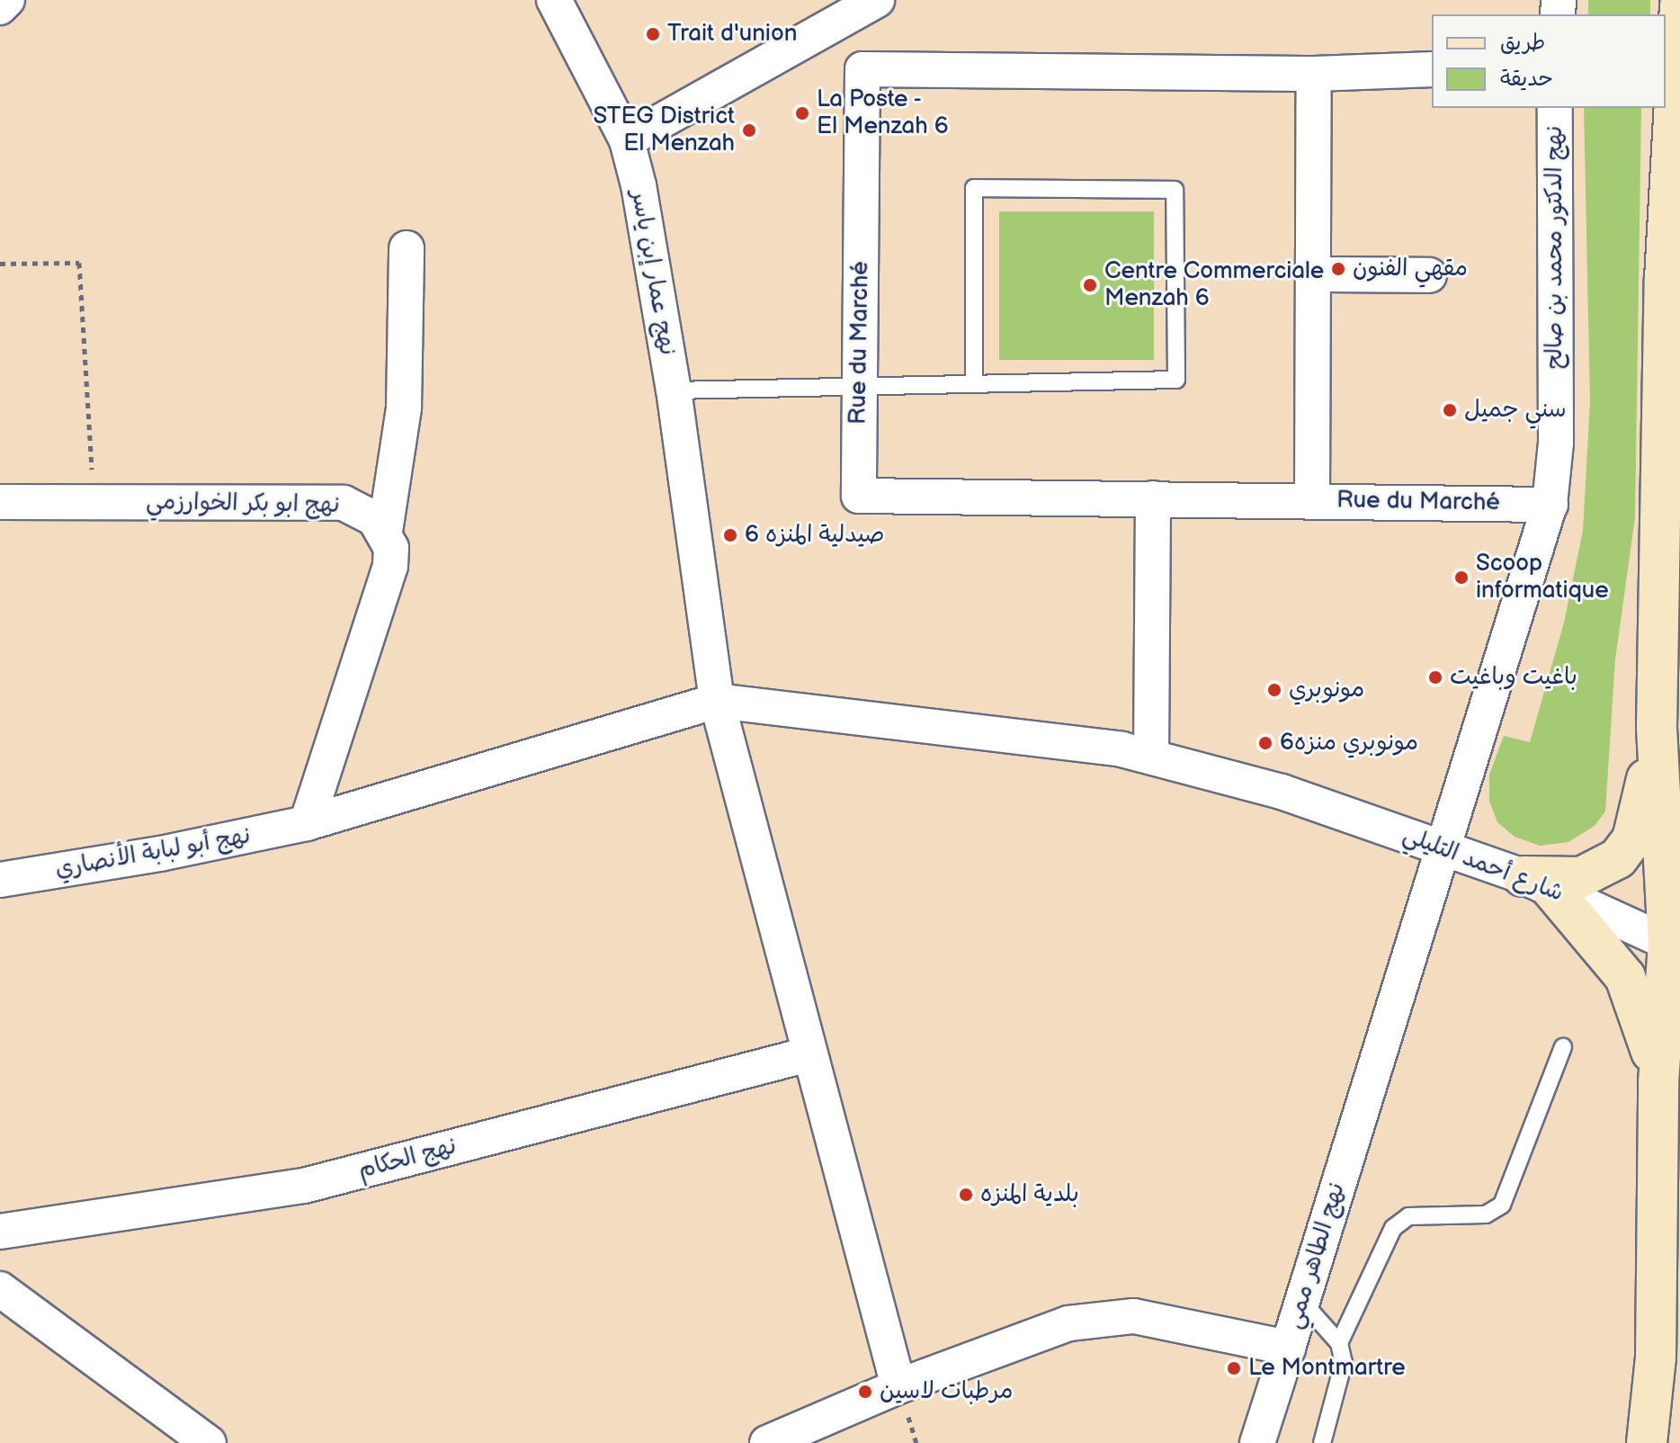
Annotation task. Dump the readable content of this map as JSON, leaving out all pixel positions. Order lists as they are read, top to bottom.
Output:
{
  "streets": {
    "street": [
      "نهج الدكتور محمد بن صالح",
      "نهج عمار إبن ياسر",
      "Rue du Marché",
      "نهج ابو بكر الخوارزمي",
      "نهج أبو لبابة الأنصاري",
      "شارع أحمد التليلي",
      "نهج الحكام",
      "نهج الطاهر ممي"
    ]
  },
  "crossings": [
    ["نهج الدكتور محمد بن صالح", "Rue du Marché"],
    ["نهج الدكتور محمد بن صالح", "شارع أحمد التليلي"],
    ["نهج الدكتور محمد بن صالح", "نهج الطاهر ممي"],
    ["نهج عمار إبن ياسر", "نهج أبو لبابة الأنصاري"],
    ["نهج عمار إبن ياسر", "شارع أحمد التليلي"],
    ["نهج عمار إبن ياسر", "نهج الحكام"],
    ["نهج عمار إبن ياسر", "نهج الطاهر ممي"],
    ["نهج أبو لبابة الأنصاري", "شارع أحمد التليلي"],
    ["شارع أحمد التليلي", "نهج الطاهر ممي"]
  ],
  "places": [
    "Trait d'union",
    "La Poste - El Menzah 6",
    "STEG District El Menzah",
    "مقهي الفنون",
    "Centre Commerciale Menzah 6",
    "سني جميل",
    "صيدلية المنزه 6",
    "Scoop informatique",
    "باغيت وباغيت",
    "مونوبري",
    "مونوبري منزه6",
    "بلدية المنزه",
    "Le Montmartre",
    "مرطبات لاسين"
  ],
  "legend": ["طريق", "حديقة"]
}
